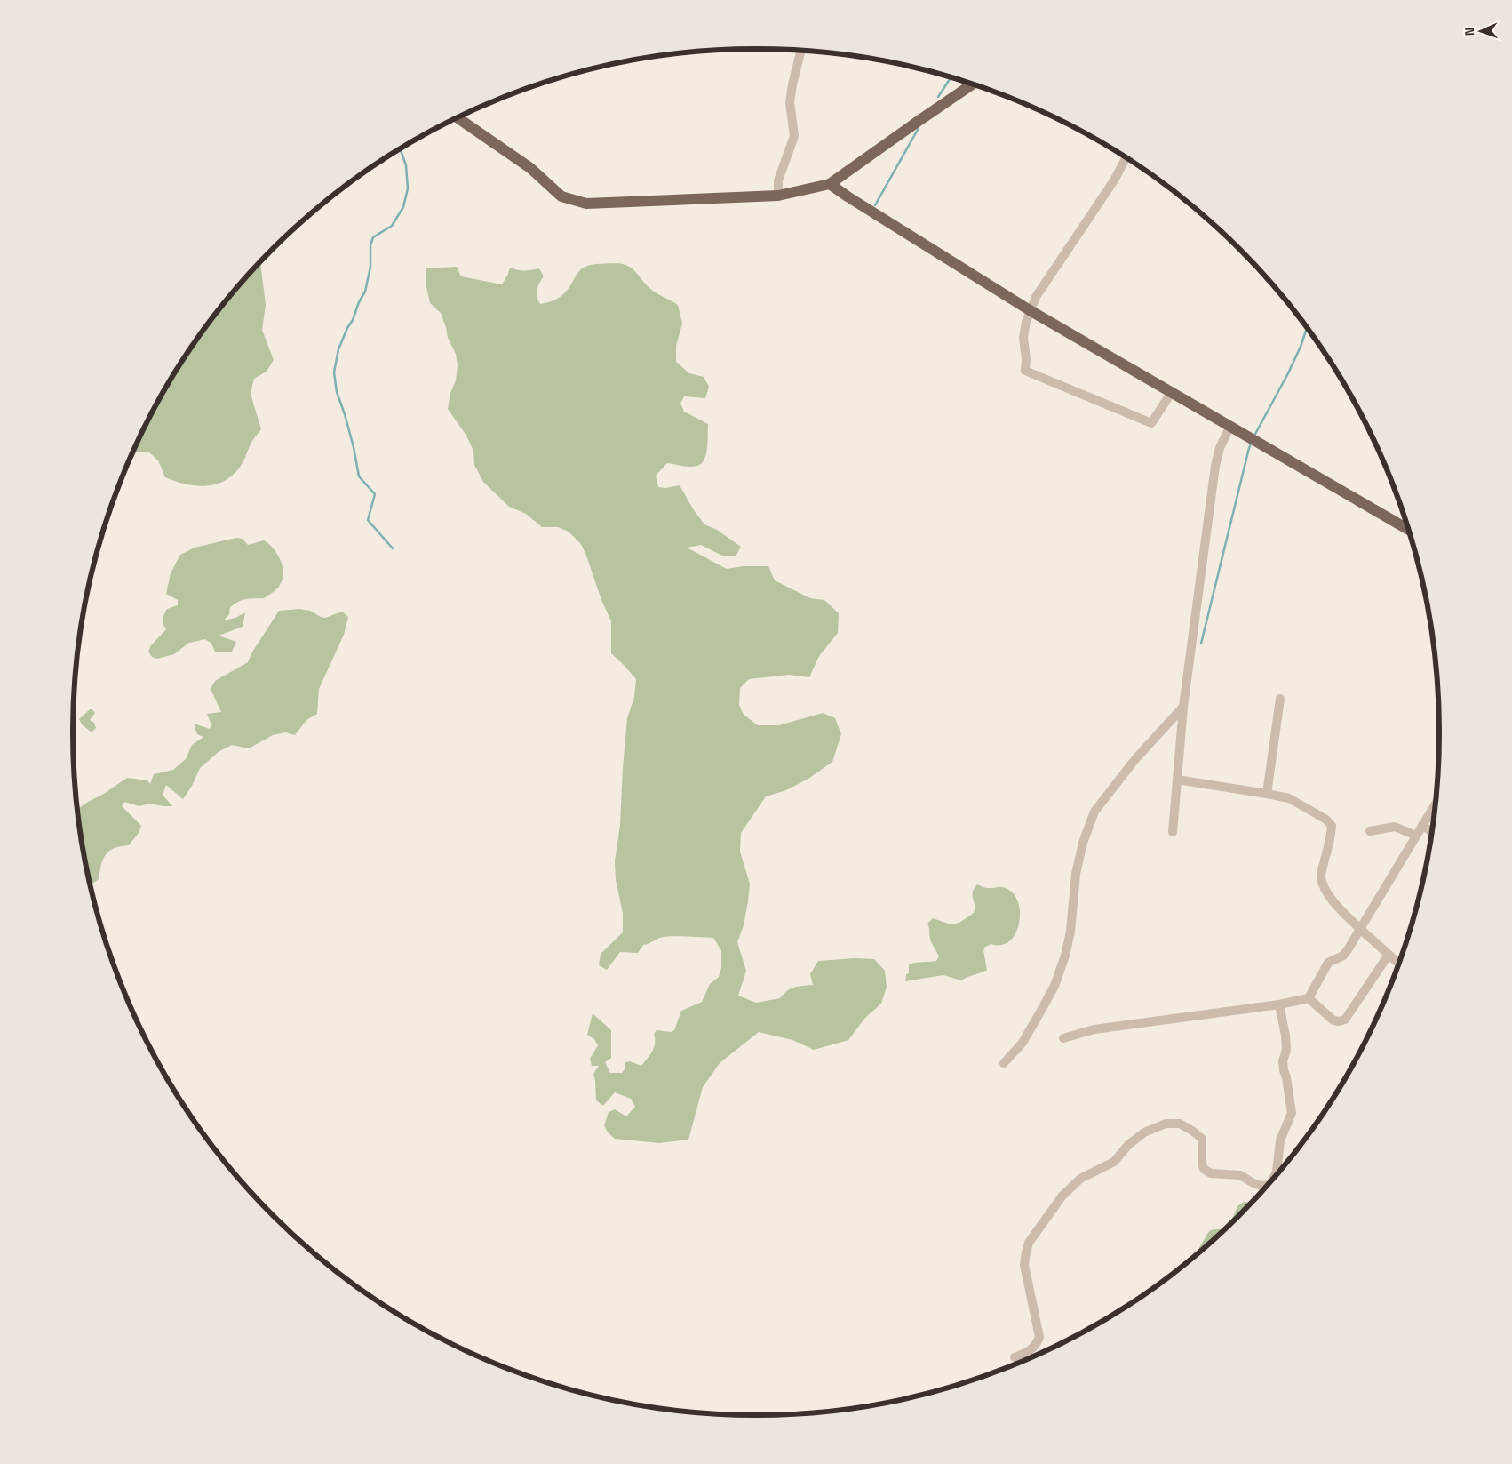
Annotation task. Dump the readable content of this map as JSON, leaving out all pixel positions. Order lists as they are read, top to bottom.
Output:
{
  "north": "left"
}
